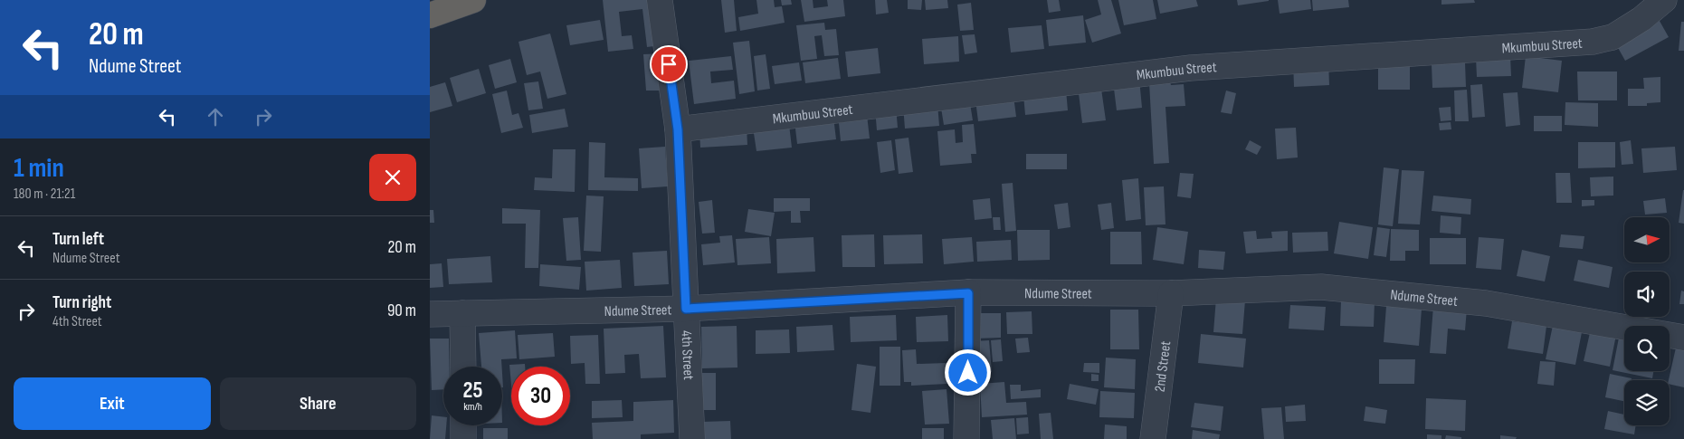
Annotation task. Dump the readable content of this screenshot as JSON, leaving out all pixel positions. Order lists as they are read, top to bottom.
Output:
{
  "streets": {
    "street": [
      "Mkumbuu Street",
      "Ndume Street",
      "4th Street",
      "2nd Street"
    ]
  },
  "crossings": [
    ["Mkumbuu Street", "4th Street"],
    ["Ndume Street", "4th Street"],
    ["Ndume Street", "2nd Street"]
  ],
  "north": "right",
  "page": {
    "turn": ["20 m", "Ndume Street"],
    "heading": ["1 min", "180 m · 21:21"],
    "list": [
      {
        "name": "Turn left",
        "note": "Ndume Street",
        "value": "20 m"
      },
      {
        "name": "Turn right",
        "note": "4th Street",
        "value": "90 m"
      }
    ],
    "speed": "25 km/h",
    "limit": "30",
    "buttons": ["Exit", "Share"]
  }
}
